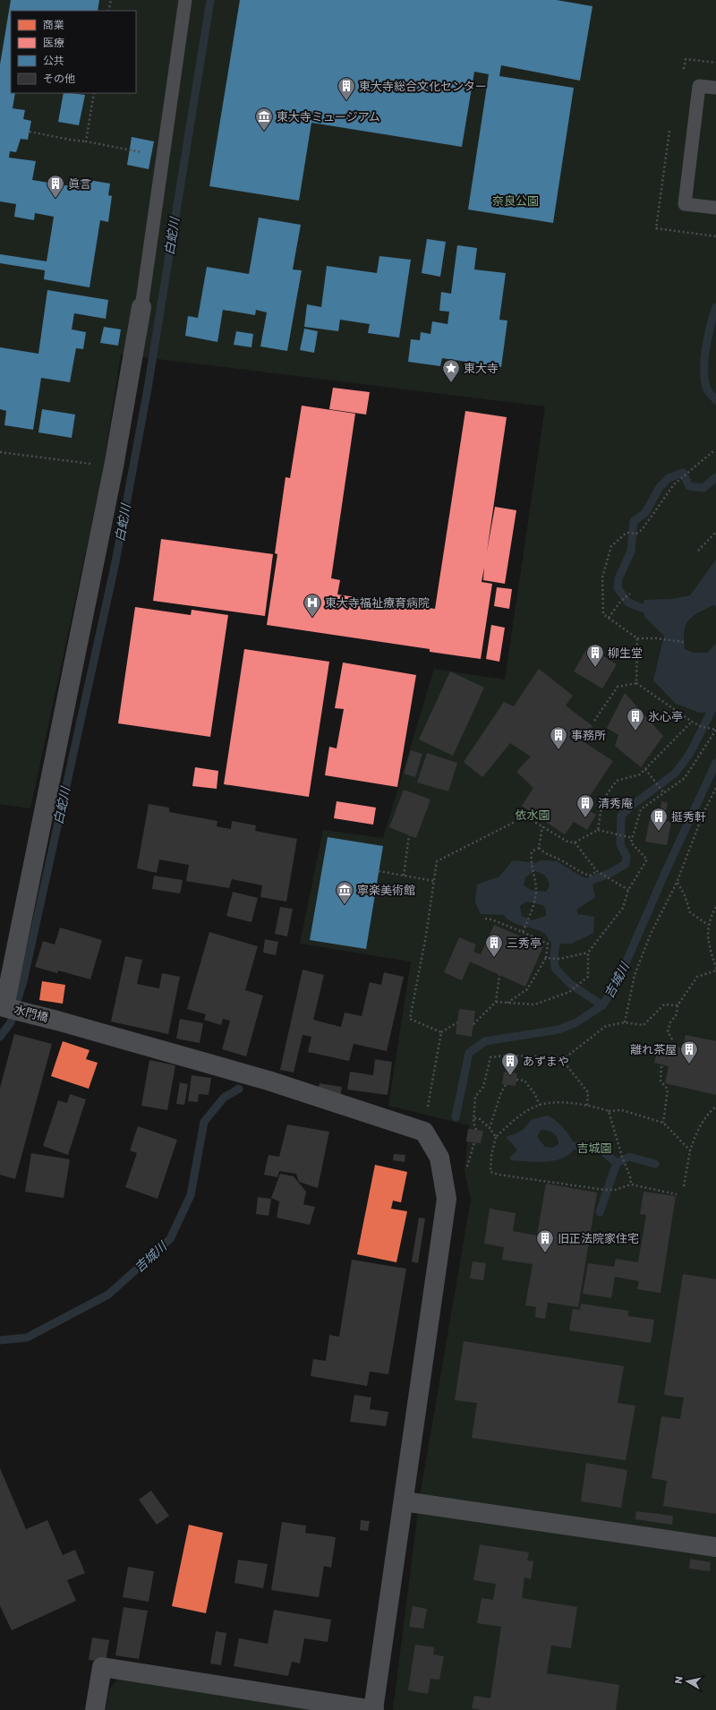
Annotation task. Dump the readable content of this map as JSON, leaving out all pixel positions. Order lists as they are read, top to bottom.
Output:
{
  "streets": {
    "street": ["水門橋"]
  },
  "water": ["白蛇川", "吉城川"],
  "parks": ["奈良公園", "依水園", "吉城園"],
  "places": {
    "building": [
      "東大寺総合文化センター",
      "眞言",
      "柳生堂",
      "氷心亭",
      "事務所",
      "清秀庵",
      "挺秀軒",
      "三秀亭",
      "離れ茶屋",
      "あずまや",
      "旧正法院家住宅"
    ],
    "museum": ["東大寺ミュージアム", "寧楽美術館"],
    "place": ["東大寺"],
    "hospital": ["東大寺福祉療育病院"]
  },
  "legend": [
    "商業",
    "医療",
    "公共",
    "その他"
  ],
  "north": "left"
}
